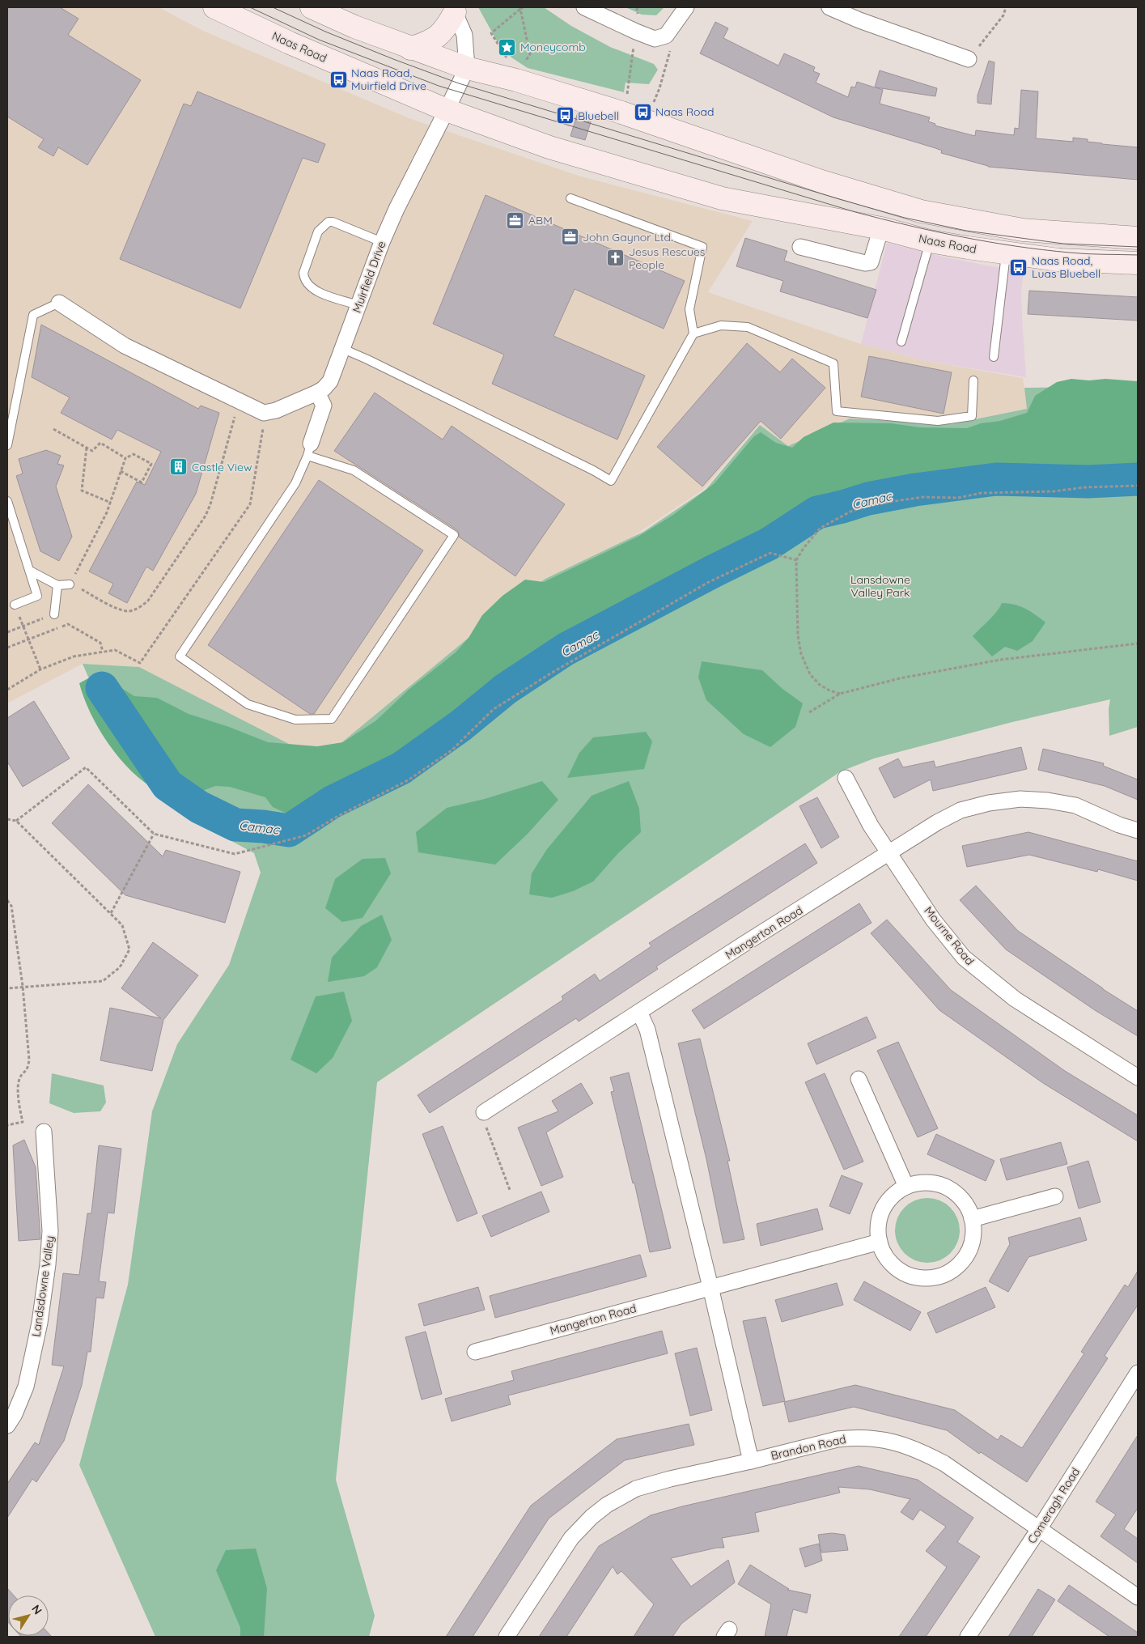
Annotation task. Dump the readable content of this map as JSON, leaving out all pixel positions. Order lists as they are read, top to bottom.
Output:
{
  "streets": {
    "main road": ["Naas Road"],
    "street": [
      "Muirfield Drive",
      "Mangerton Road",
      "Mourne Road",
      "Landsdowne Valley",
      "Brandon Road",
      "Comeragh Road"
    ]
  },
  "crossings": [
    ["Naas Road", "Muirfield Drive"],
    ["Mangerton Road", "Mourne Road"],
    ["Brandon Road", "Comeragh Road"]
  ],
  "water": ["Camac"],
  "parks": ["Lansdowne Valley Park"],
  "places": {
    "place": ["Moneycomb"],
    "bus stop": [
      "Naas Road, Muirfield Drive",
      "Naas Road",
      "Bluebell",
      "Naas Road, Luas Bluebell"
    ],
    "office": ["ABM", "John Gaynor Ltd."],
    "church": ["Jesus Rescues People"],
    "building": ["Castle View"]
  },
  "north": "top right"
}
